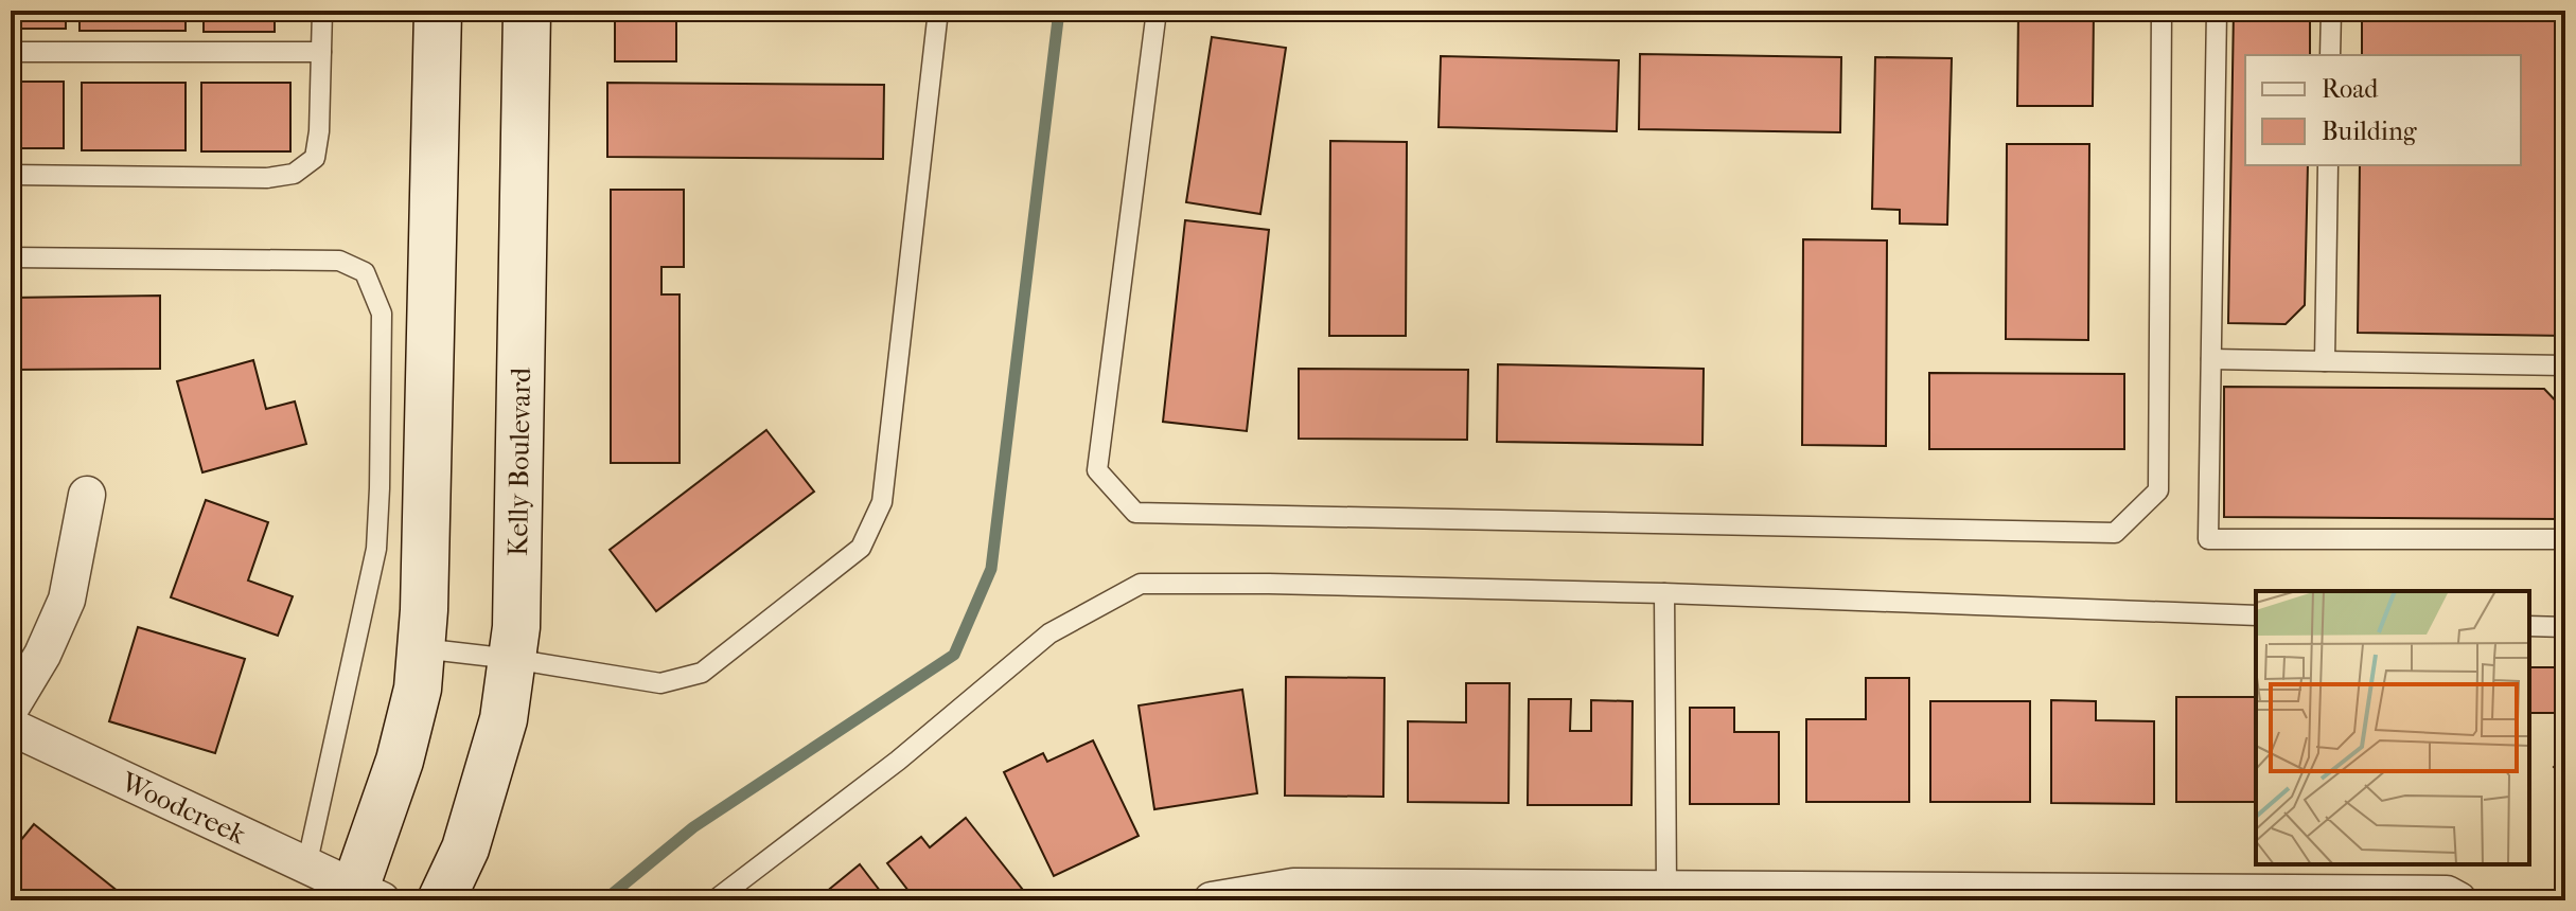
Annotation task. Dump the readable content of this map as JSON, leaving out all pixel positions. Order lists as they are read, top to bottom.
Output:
{
  "streets": {
    "main road": ["Kelly Boulevard"],
    "street": ["Woodcreek"]
  },
  "legend": ["Road", "Building"]
}
